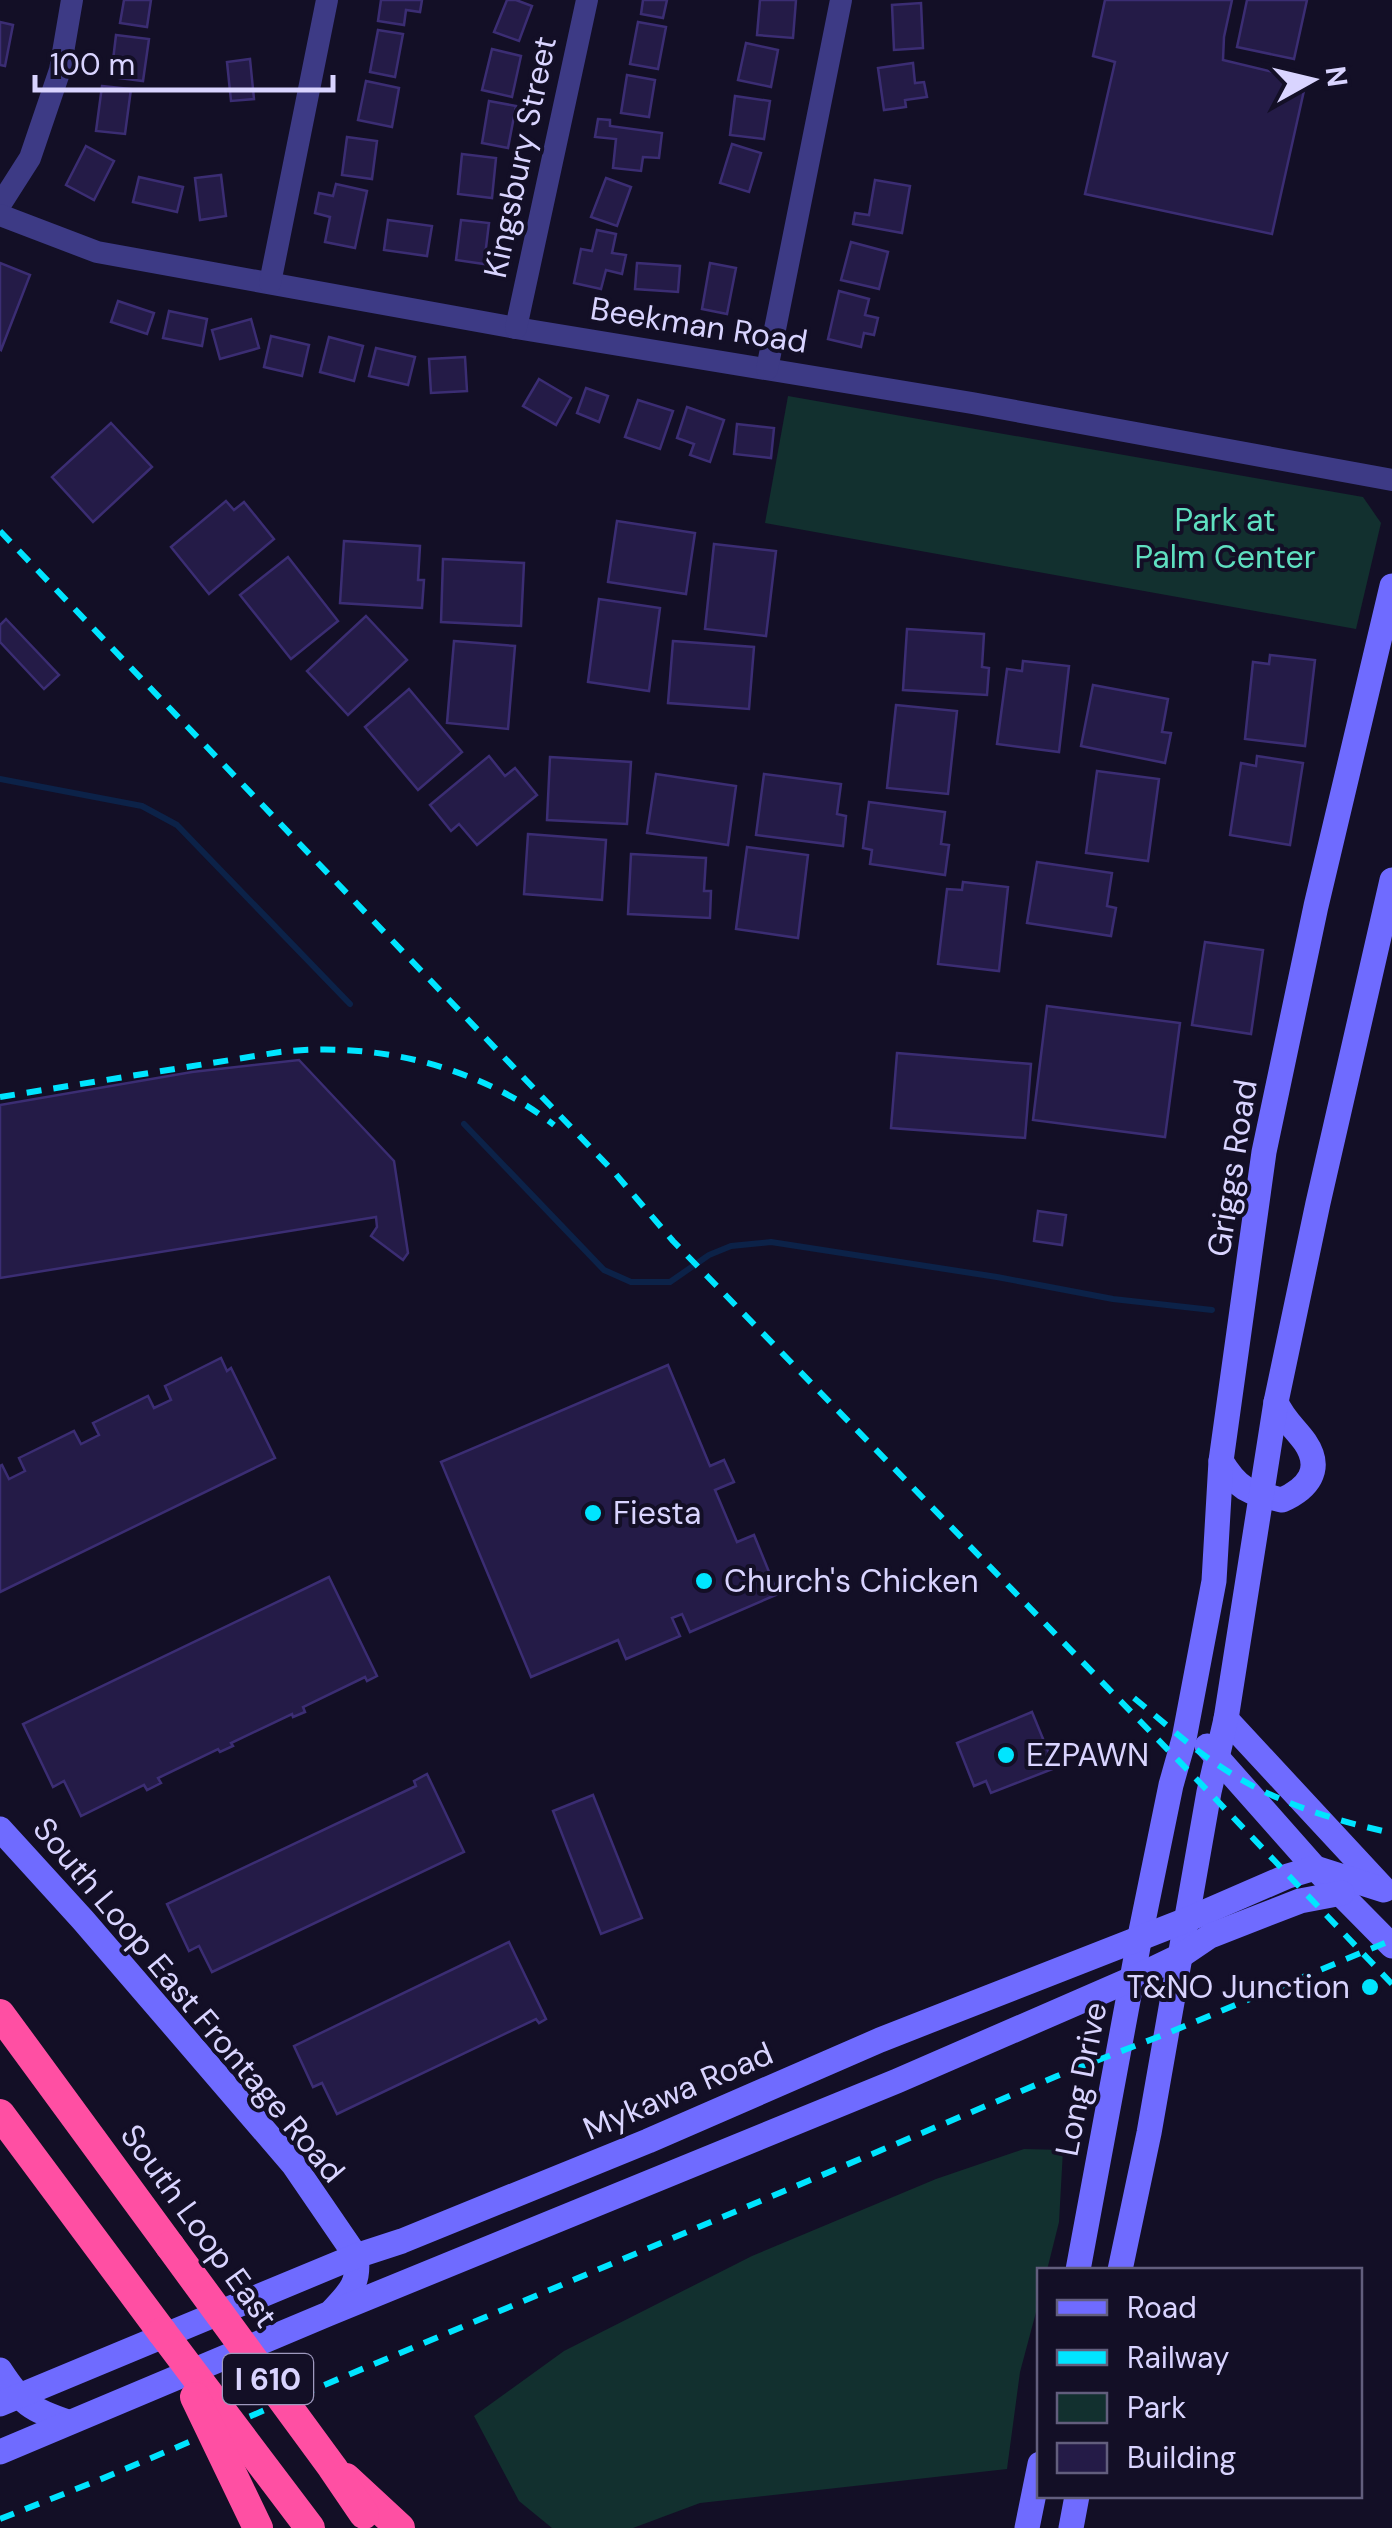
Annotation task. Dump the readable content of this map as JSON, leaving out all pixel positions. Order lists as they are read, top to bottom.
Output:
{
  "streets": {
    "highway": ["South Loop East", "I 610"],
    "main road": [
      "Griggs Road",
      "South Loop East Frontage Road",
      "Long Drive",
      "Mykawa Road"
    ],
    "street": ["Kingsbury Street", "Beekman Road"]
  },
  "crossings": [
    ["Kingsbury Street", "Beekman Road"],
    ["Griggs Road", "Long Drive"],
    ["South Loop East Frontage Road", "Mykawa Road"],
    ["Long Drive", "Mykawa Road"]
  ],
  "parks": ["Park at Palm Center"],
  "places": [
    "Fiesta",
    "Church's Chicken",
    "EZPAWN",
    "T&NO Junction"
  ],
  "legend": [
    "Road",
    "Railway",
    "Park",
    "Building"
  ],
  "scale_bar": "100 m",
  "north": "right"
}
